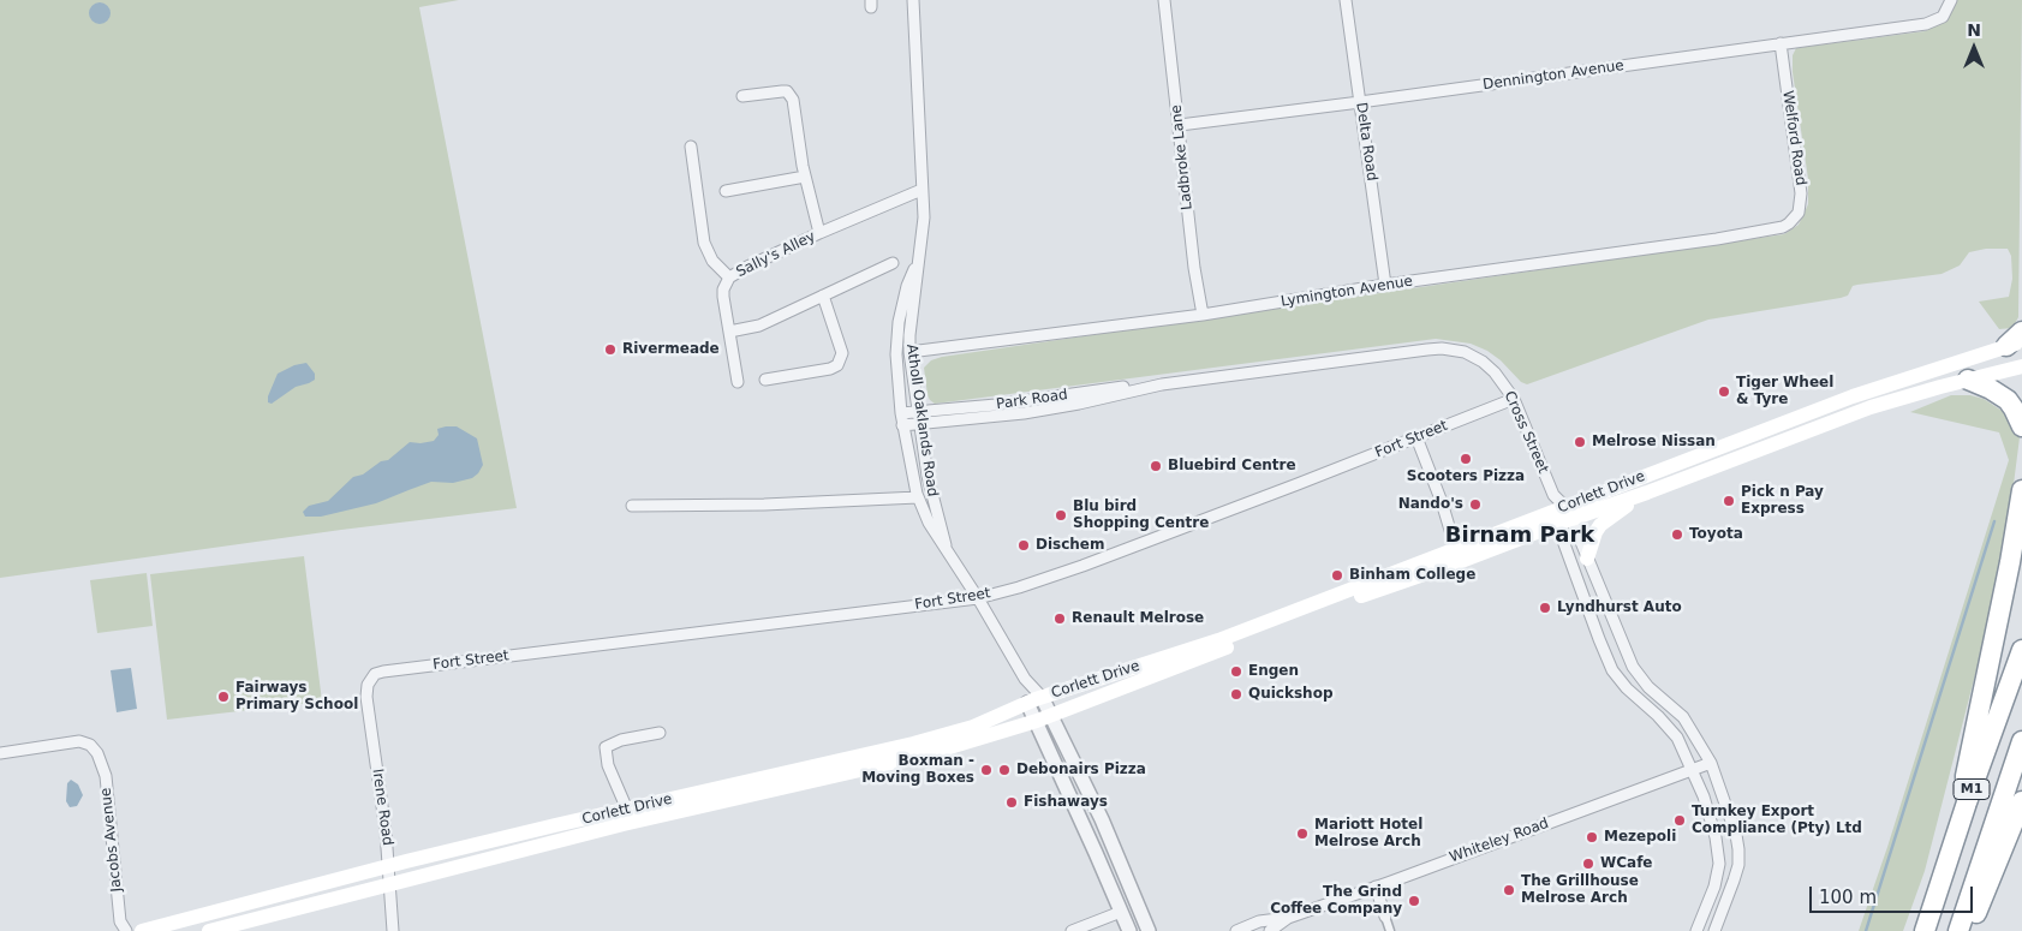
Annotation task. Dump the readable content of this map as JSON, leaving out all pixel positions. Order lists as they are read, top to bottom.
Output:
{
  "streets": {
    "highway": ["M1"],
    "main road": ["Corlett Drive"],
    "street": [
      "Dennington Avenue",
      "Welford Road",
      "Delta Road",
      "Ladbroke Lane",
      "Sally's Alley",
      "Lymington Avenue",
      "Park Road",
      "Atholl Oaklands Road",
      "Cross Street",
      "Fort Street",
      "Irene Road",
      "Jacobs Avenue",
      "Whiteley Road"
    ]
  },
  "crossings": [
    ["Dennington Avenue", "Welford Road"],
    ["Dennington Avenue", "Delta Road"],
    ["Dennington Avenue", "Ladbroke Lane"],
    ["Welford Road", "Lymington Avenue"],
    ["Delta Road", "Lymington Avenue"],
    ["Ladbroke Lane", "Lymington Avenue"],
    ["Sally's Alley", "Atholl Oaklands Road"],
    ["Lymington Avenue", "Atholl Oaklands Road"],
    ["Park Road", "Atholl Oaklands Road"],
    ["Park Road", "Cross Street"],
    ["Atholl Oaklands Road", "Fort Street"],
    ["Atholl Oaklands Road", "Corlett Drive"],
    ["Cross Street", "Fort Street"],
    ["Cross Street", "Corlett Drive"],
    ["Cross Street", "Whiteley Road"],
    ["Fort Street", "Irene Road"],
    ["Corlett Drive", "Irene Road"]
  ],
  "districts": ["Birnam Park"],
  "places": [
    "Rivermeade",
    "Tiger Wheel & Tyre",
    "Melrose Nissan",
    "Scooters Pizza",
    "Bluebird Centre",
    "Pick n Pay Express",
    "Nando's",
    "Blu bird Shopping Centre",
    "Toyota",
    "Dischem",
    "Binham College",
    "Lyndhurst Auto",
    "Renault Melrose",
    "Engen",
    "Quickshop",
    "Fairways Primary School",
    "Boxman - Moving Boxes",
    "Debonairs Pizza",
    "Fishaways",
    "Turnkey Export Compliance (Pty) Ltd",
    "Mariott Hotel Melrose Arch",
    "Mezepoli",
    "WCafe",
    "The Grillhouse Melrose Arch",
    "The Grind Coffee Company"
  ],
  "scale_bar": "100 m",
  "north": "top"
}
